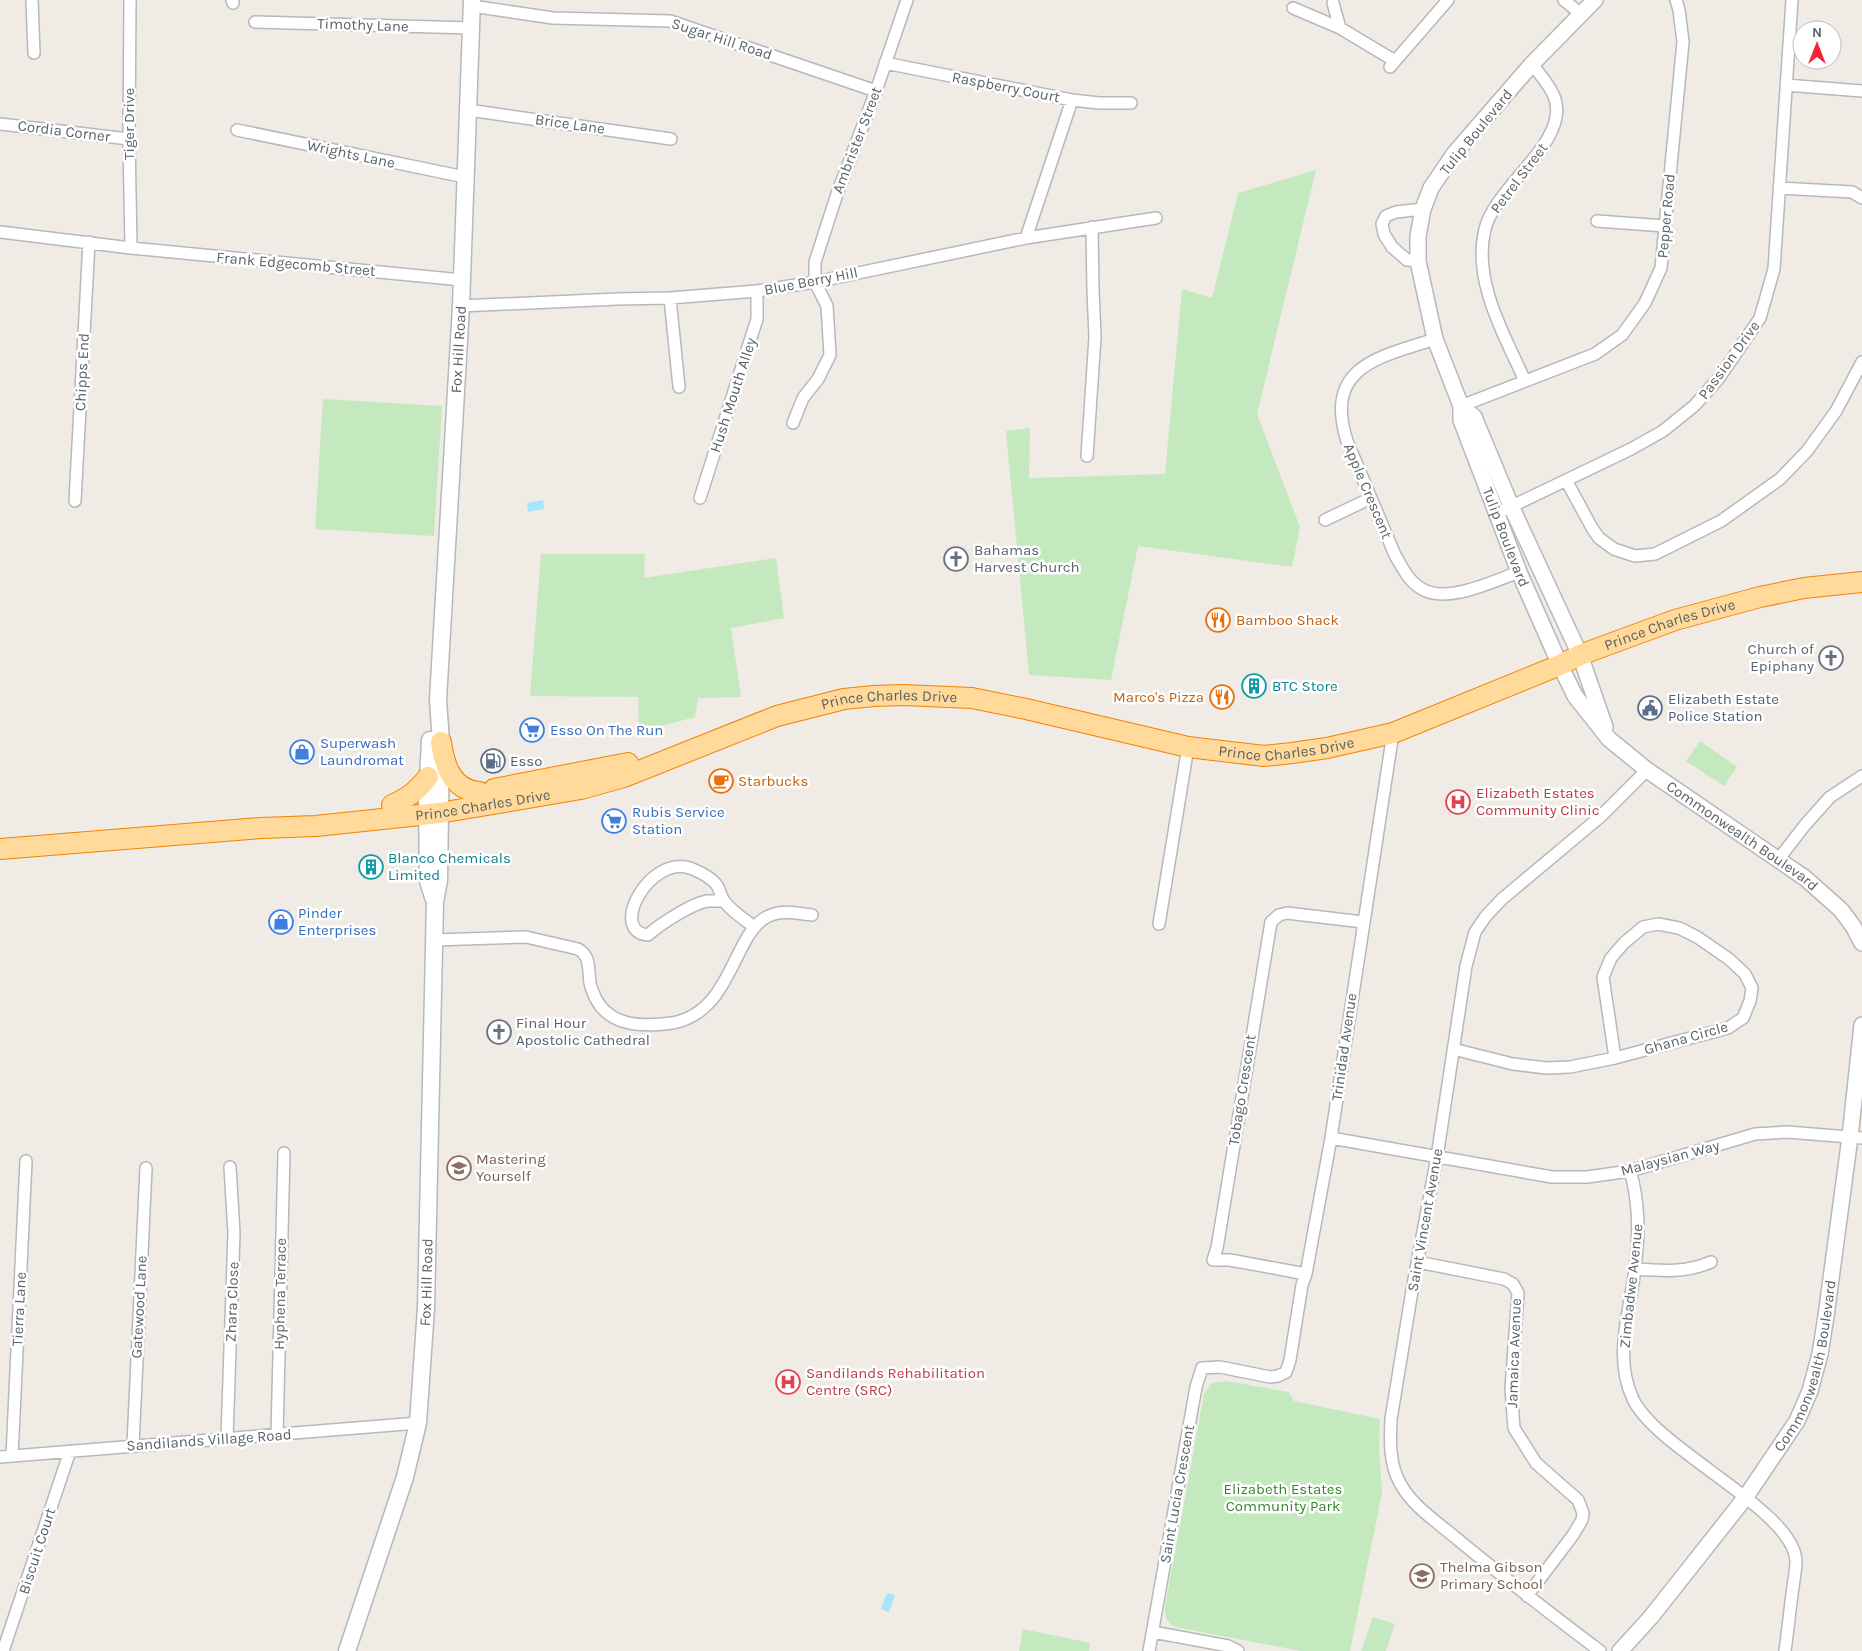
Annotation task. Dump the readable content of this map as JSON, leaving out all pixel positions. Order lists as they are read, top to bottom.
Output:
{
  "streets": {
    "highway": ["Prince Charles Drive"],
    "main road": ["Fox Hill Road"],
    "street": [
      "Timothy Lane",
      "Sugar Hill Road",
      "Raspberry Court",
      "Tiger Drive",
      "Brice Lane",
      "Cordia Corner",
      "Tulip Boulevard",
      "Ambrister Street",
      "Wrights Lane",
      "Petrel Street",
      "Pepper Road",
      "Frank Edgecomb Street",
      "Blue Berry Hill",
      "Passion Drive",
      "Chipps End",
      "Hush Mouth Alley",
      "Apple Crescent",
      "Commonwealth Boulevard",
      "Ghana Circle",
      "Trinidad Avenue",
      "Tobago Crescent",
      "Malaysian Way",
      "Saint Vincent Avenue",
      "Zimbadwe Avenue",
      "Hyphena Terrace",
      "Zhara Close",
      "Gatewood Lane",
      "Tierra Lane",
      "Jamaica Avenue",
      "Sandilands Village Road",
      "Saint Lucia Crescent",
      "Biscuit Court"
    ]
  },
  "crossings": [
    ["Timothy Lane", "Fox Hill Road"],
    ["Sugar Hill Road", "Ambrister Street"],
    ["Sugar Hill Road", "Fox Hill Road"],
    ["Raspberry Court", "Ambrister Street"],
    ["Raspberry Court", "Blue Berry Hill"],
    ["Tiger Drive", "Cordia Corner"],
    ["Tiger Drive", "Frank Edgecomb Street"],
    ["Brice Lane", "Fox Hill Road"],
    ["Tulip Boulevard", "Petrel Street"],
    ["Tulip Boulevard", "Pepper Road"],
    ["Tulip Boulevard", "Passion Drive"],
    ["Tulip Boulevard", "Apple Crescent"],
    ["Tulip Boulevard", "Prince Charles Drive"],
    ["Tulip Boulevard", "Commonwealth Boulevard"],
    ["Ambrister Street", "Blue Berry Hill"],
    ["Wrights Lane", "Fox Hill Road"],
    ["Petrel Street", "Pepper Road"],
    ["Frank Edgecomb Street", "Fox Hill Road"],
    ["Frank Edgecomb Street", "Chipps End"],
    ["Blue Berry Hill", "Fox Hill Road"],
    ["Blue Berry Hill", "Hush Mouth Alley"],
    ["Fox Hill Road", "Prince Charles Drive"],
    ["Fox Hill Road", "Sandilands Village Road"],
    ["Prince Charles Drive", "Commonwealth Boulevard"],
    ["Prince Charles Drive", "Trinidad Avenue"],
    ["Commonwealth Boulevard", "Malaysian Way"],
    ["Commonwealth Boulevard", "Saint Vincent Avenue"],
    ["Commonwealth Boulevard", "Zimbadwe Avenue"],
    ["Ghana Circle", "Saint Vincent Avenue"],
    ["Trinidad Avenue", "Tobago Crescent"],
    ["Trinidad Avenue", "Malaysian Way"],
    ["Trinidad Avenue", "Saint Lucia Crescent"],
    ["Malaysian Way", "Saint Vincent Avenue"],
    ["Malaysian Way", "Zimbadwe Avenue"],
    ["Saint Vincent Avenue", "Jamaica Avenue"],
    ["Hyphena Terrace", "Sandilands Village Road"],
    ["Zhara Close", "Sandilands Village Road"],
    ["Gatewood Lane", "Sandilands Village Road"],
    ["Tierra Lane", "Sandilands Village Road"],
    ["Sandilands Village Road", "Biscuit Court"]
  ],
  "parks": ["Elizabeth Estates Community Park"],
  "places": {
    "church": ["Bahamas Harvest Church", "Church of Epiphany", "Final Hour Apostolic Cathedral"],
    "restaurant": ["Bamboo Shack", "Marco's Pizza"],
    "building": ["BTC Store", "Blanco Chemicals Limited"],
    "public building": ["Elizabeth Estate Police Station"],
    "supermarket": ["Esso On The Run", "Rubis Service Station"],
    "shop": ["Superwash Laundromat", "Pinder Enterprises"],
    "fuel station": ["Esso"],
    "cafe": ["Starbucks"],
    "hospital": ["Elizabeth Estates Community Clinic", "Sandilands Rehabilitation Centre (SRC)"],
    "school or university": ["Mastering Yourself", "Thelma Gibson Primary School"]
  },
  "north": "top"
}
